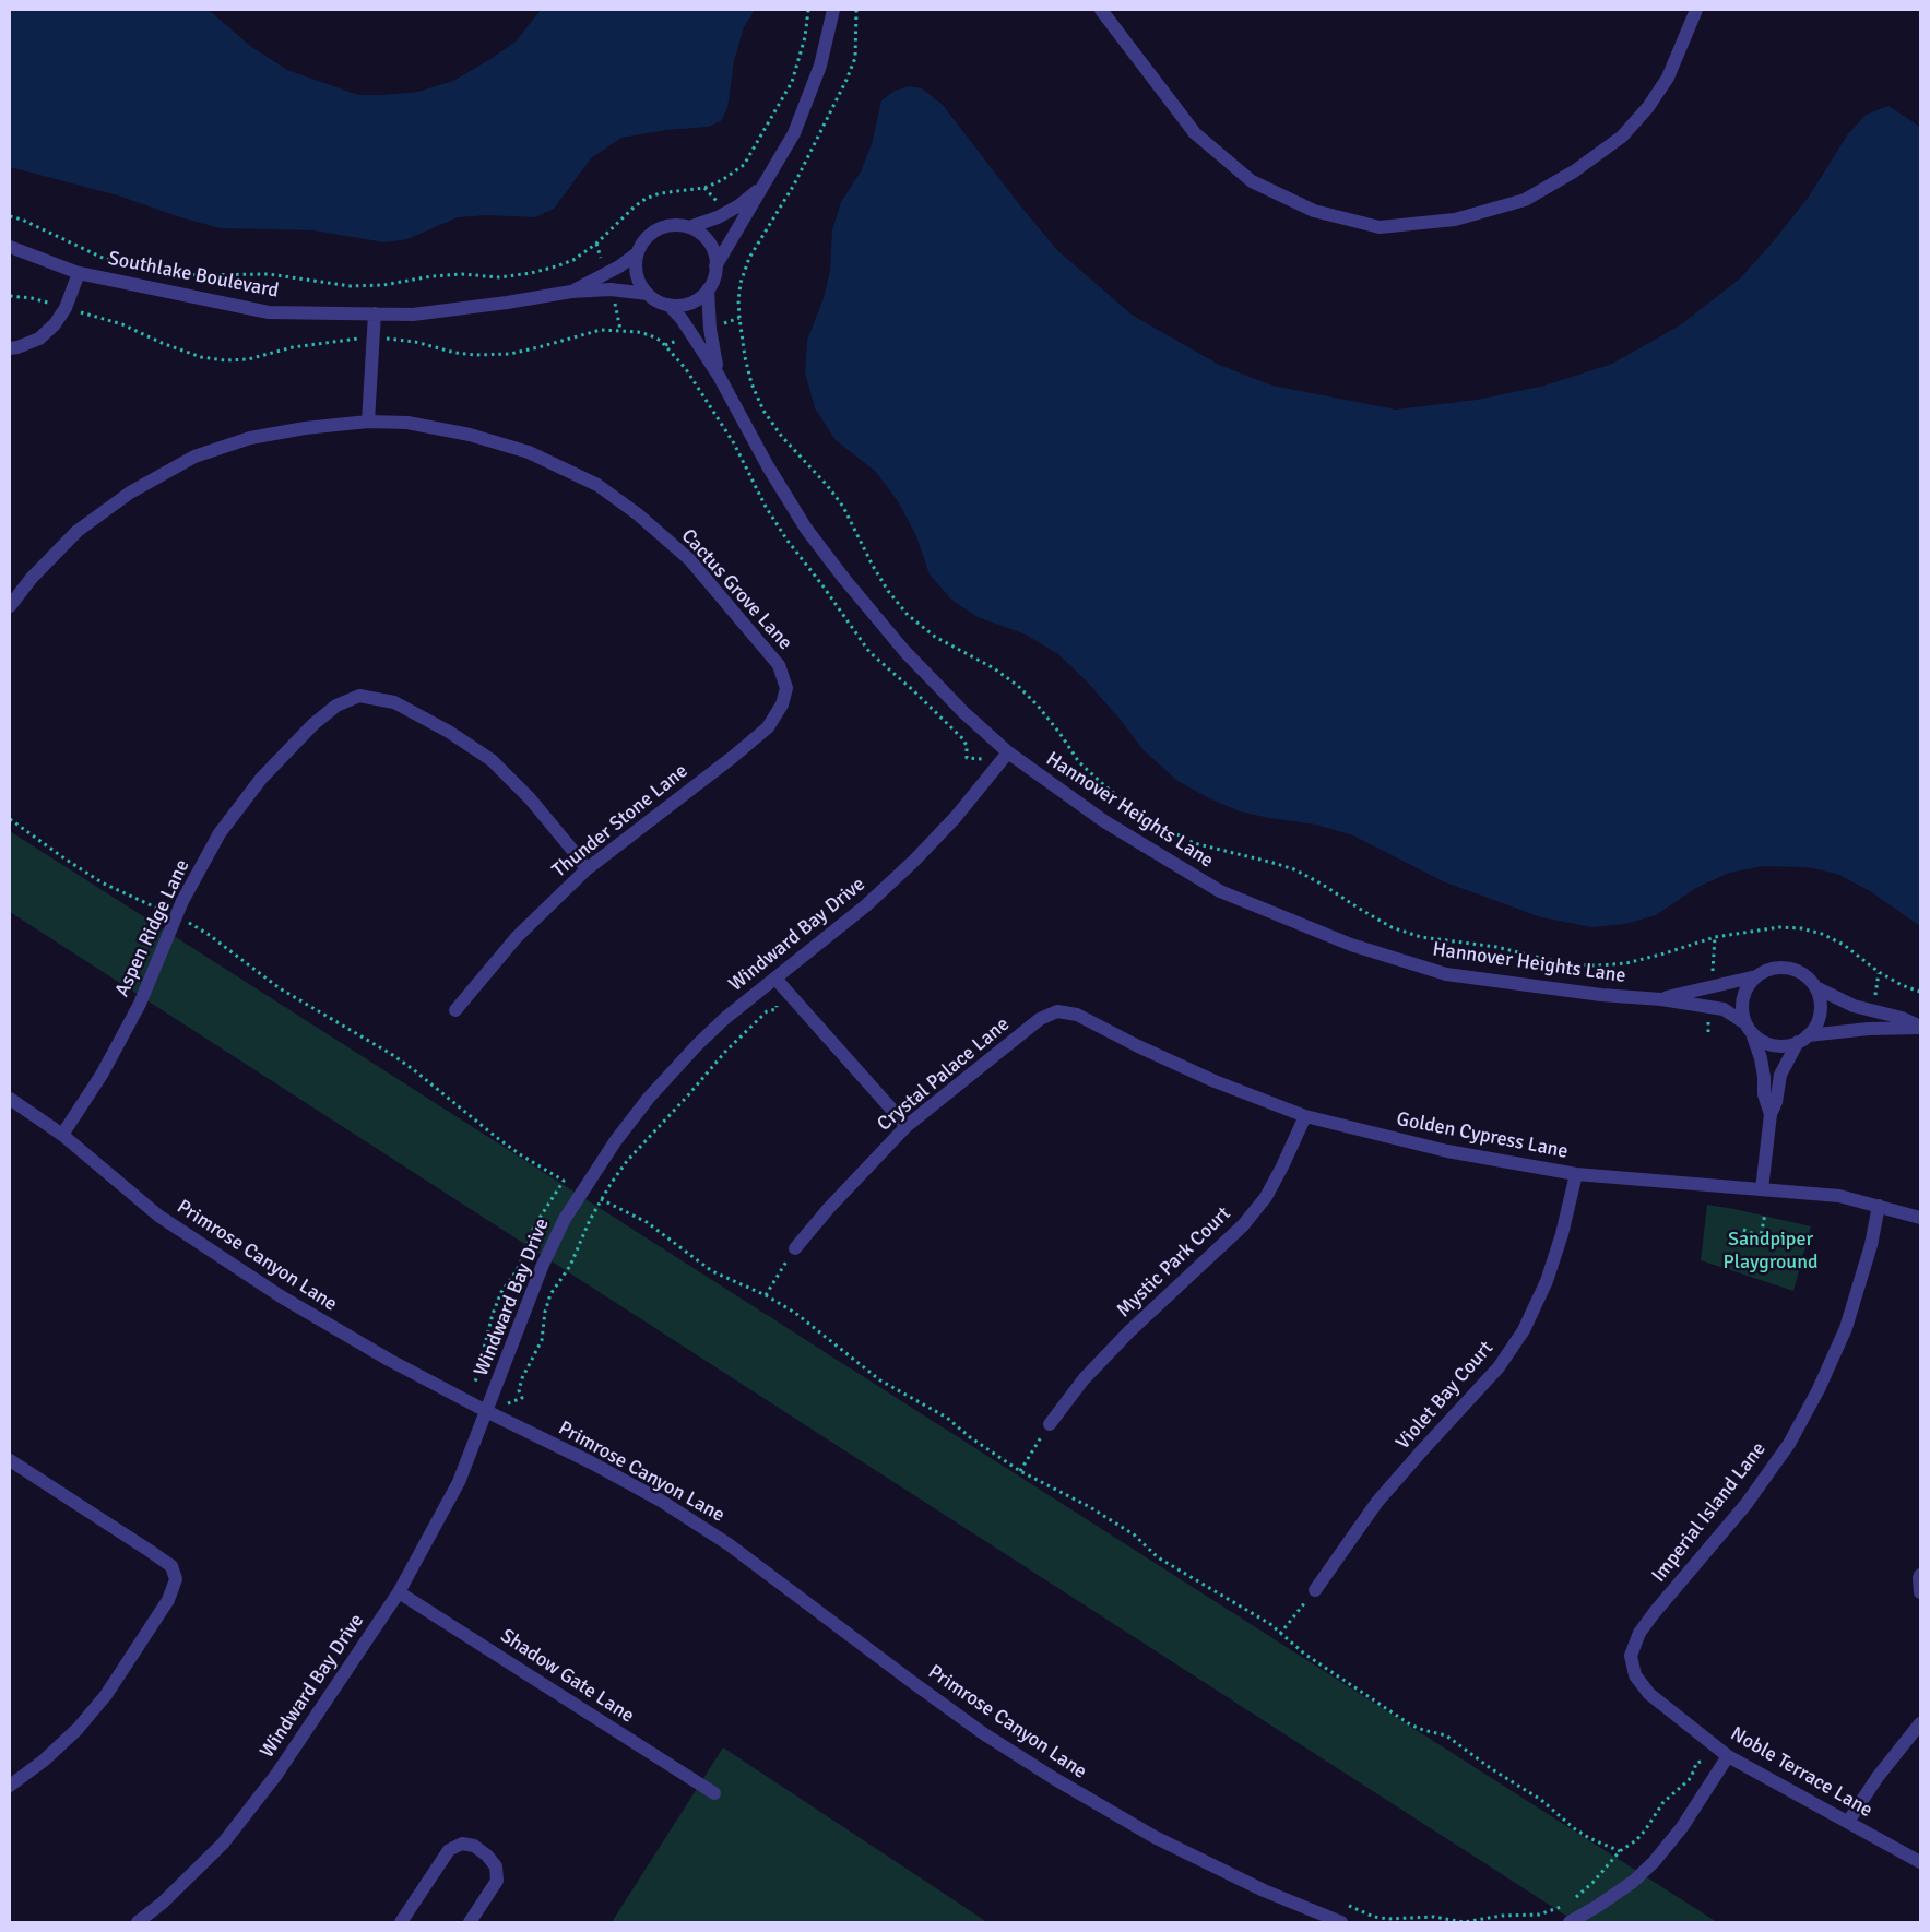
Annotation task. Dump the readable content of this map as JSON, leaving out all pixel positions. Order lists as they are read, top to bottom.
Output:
{
  "streets": {
    "street": [
      "Southlake Boulevard",
      "Cactus Grove Lane",
      "Hannover Heights Lane",
      "Thunder Stone Lane",
      "Aspen Ridge Lane",
      "Windward Bay Drive",
      "Crystal Palace Lane",
      "Golden Cypress Lane",
      "Primrose Canyon Lane",
      "Mystic Park Court",
      "Violet Bay Court",
      "Imperial Island Lane",
      "Shadow Gate Lane",
      "Noble Terrace Lane"
    ]
  },
  "crossings": [
    ["Southlake Boulevard", "Hannover Heights Lane"],
    ["Cactus Grove Lane", "Thunder Stone Lane"],
    ["Hannover Heights Lane", "Windward Bay Drive"],
    ["Thunder Stone Lane", "Aspen Ridge Lane"],
    ["Aspen Ridge Lane", "Primrose Canyon Lane"],
    ["Windward Bay Drive", "Primrose Canyon Lane"],
    ["Windward Bay Drive", "Shadow Gate Lane"],
    ["Crystal Palace Lane", "Golden Cypress Lane"],
    ["Golden Cypress Lane", "Mystic Park Court"],
    ["Golden Cypress Lane", "Violet Bay Court"],
    ["Golden Cypress Lane", "Imperial Island Lane"],
    ["Imperial Island Lane", "Noble Terrace Lane"]
  ],
  "parks": ["Sandpiper Playground"]
}
